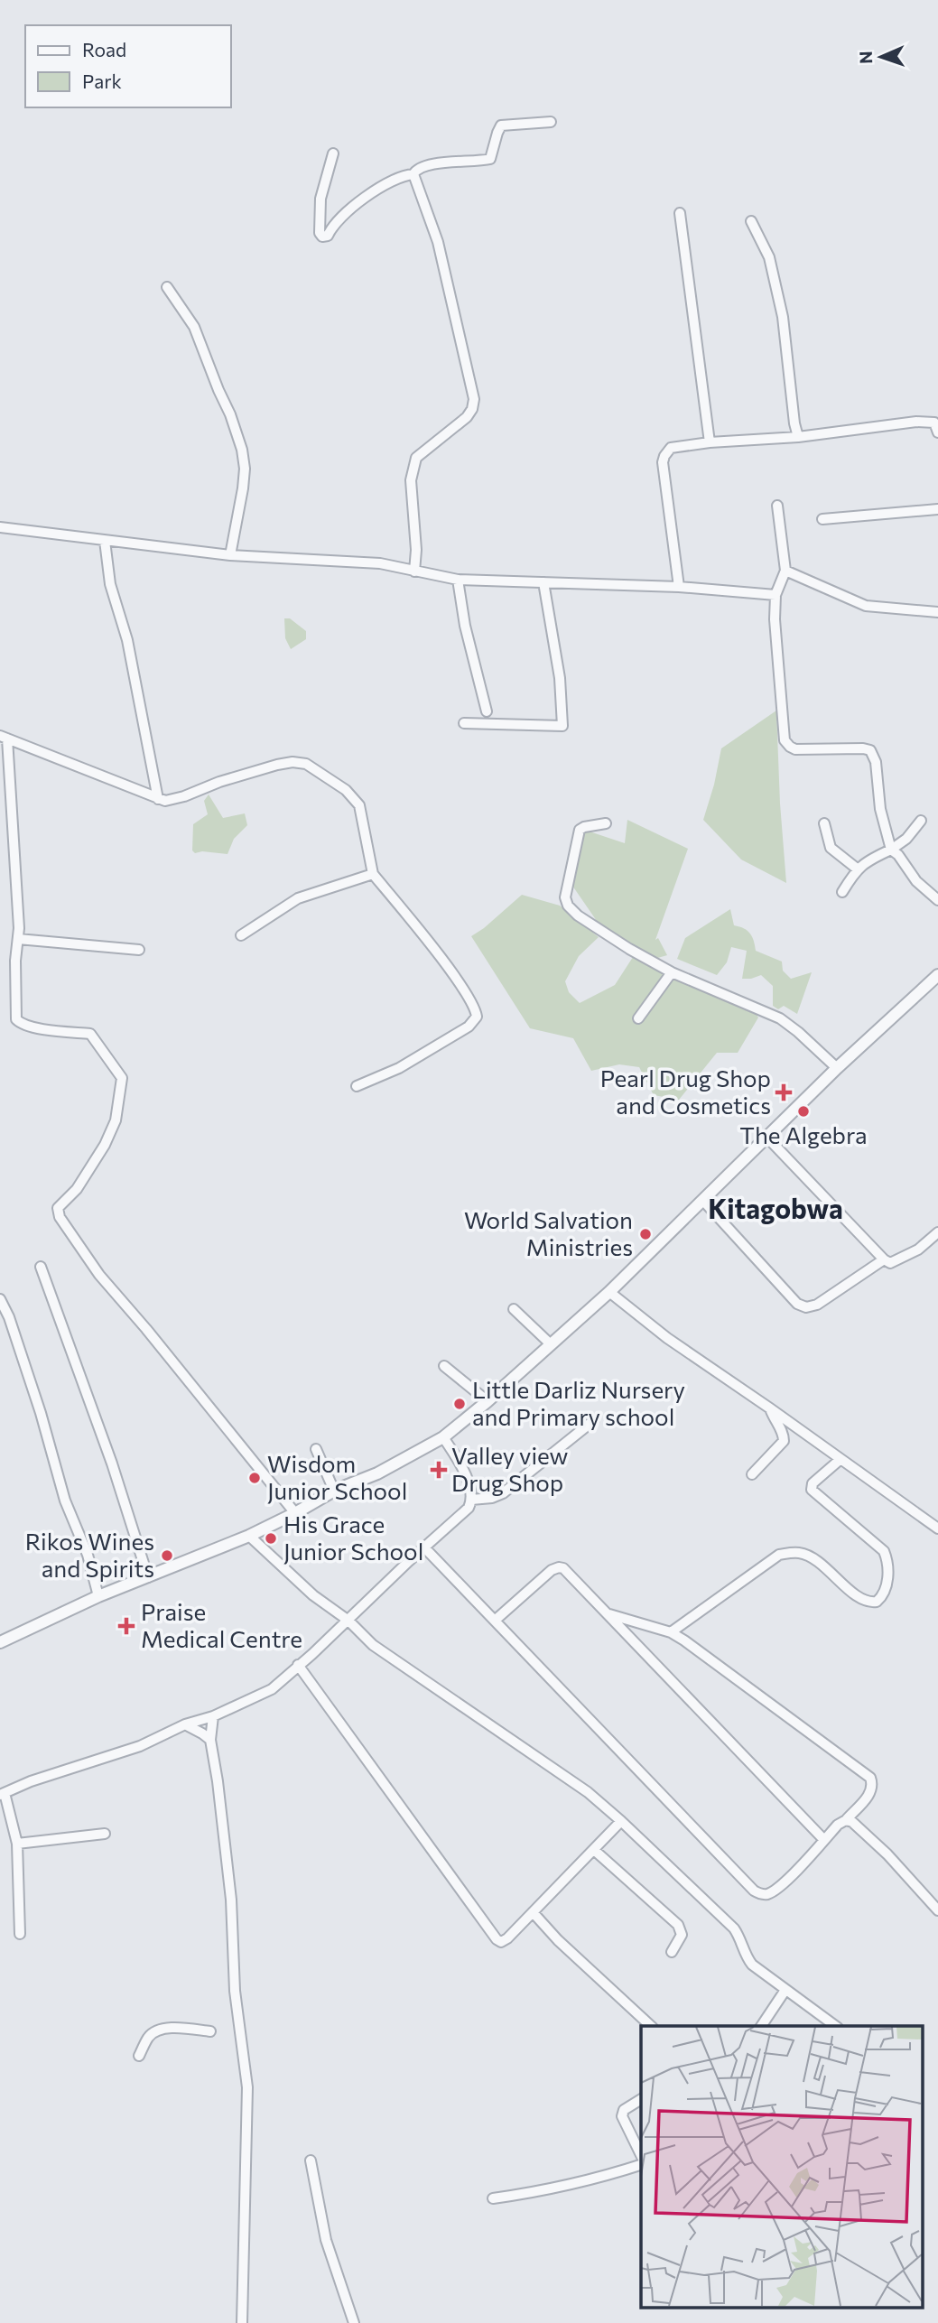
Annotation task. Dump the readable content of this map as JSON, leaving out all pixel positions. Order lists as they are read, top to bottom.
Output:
{
  "districts": ["Kitagobwa"],
  "places": {
    "health": ["Pearl Drug Shop and Cosmetics", "Valley view Drug Shop", "Praise Medical Centre"],
    "other": [
      "The Algebra",
      "World Salvation Ministries",
      "Little Darliz Nursery and Primary school",
      "Wisdom Junior School",
      "His Grace Junior School",
      "Rikos Wines and Spirits"
    ]
  },
  "legend": ["Road", "Park"],
  "north": "left"
}
